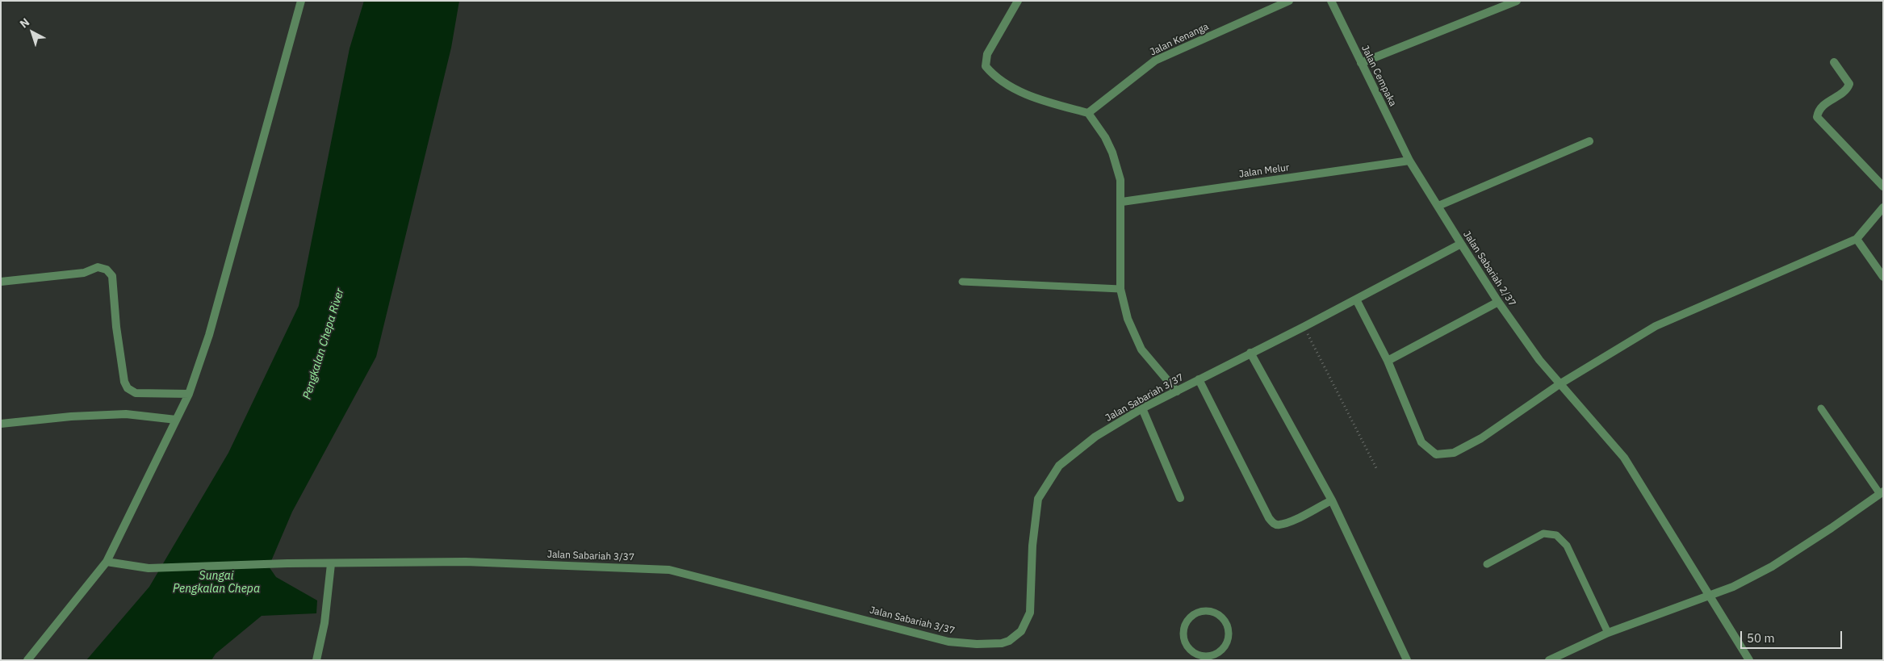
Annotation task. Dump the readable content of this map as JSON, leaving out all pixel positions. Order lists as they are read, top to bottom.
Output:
{
  "streets": {
    "street": [
      "Jalan Kenanga",
      "Jalan Cempaka",
      "Jalan Melur",
      "Jalan Sabariah 2/37",
      "Jalan Sabariah 3/37"
    ]
  },
  "crossings": [
    ["Jalan Cempaka", "Jalan Melur"],
    ["Jalan Cempaka", "Jalan Sabariah 2/37"],
    ["Jalan Melur", "Jalan Sabariah 2/37"],
    ["Jalan Sabariah 2/37", "Jalan Sabariah 3/37"]
  ],
  "water": ["Pengkalan Chepa River", "Sungai Pengkalan Chepa"],
  "scale_bar": "50 m",
  "north": "top left"
}
